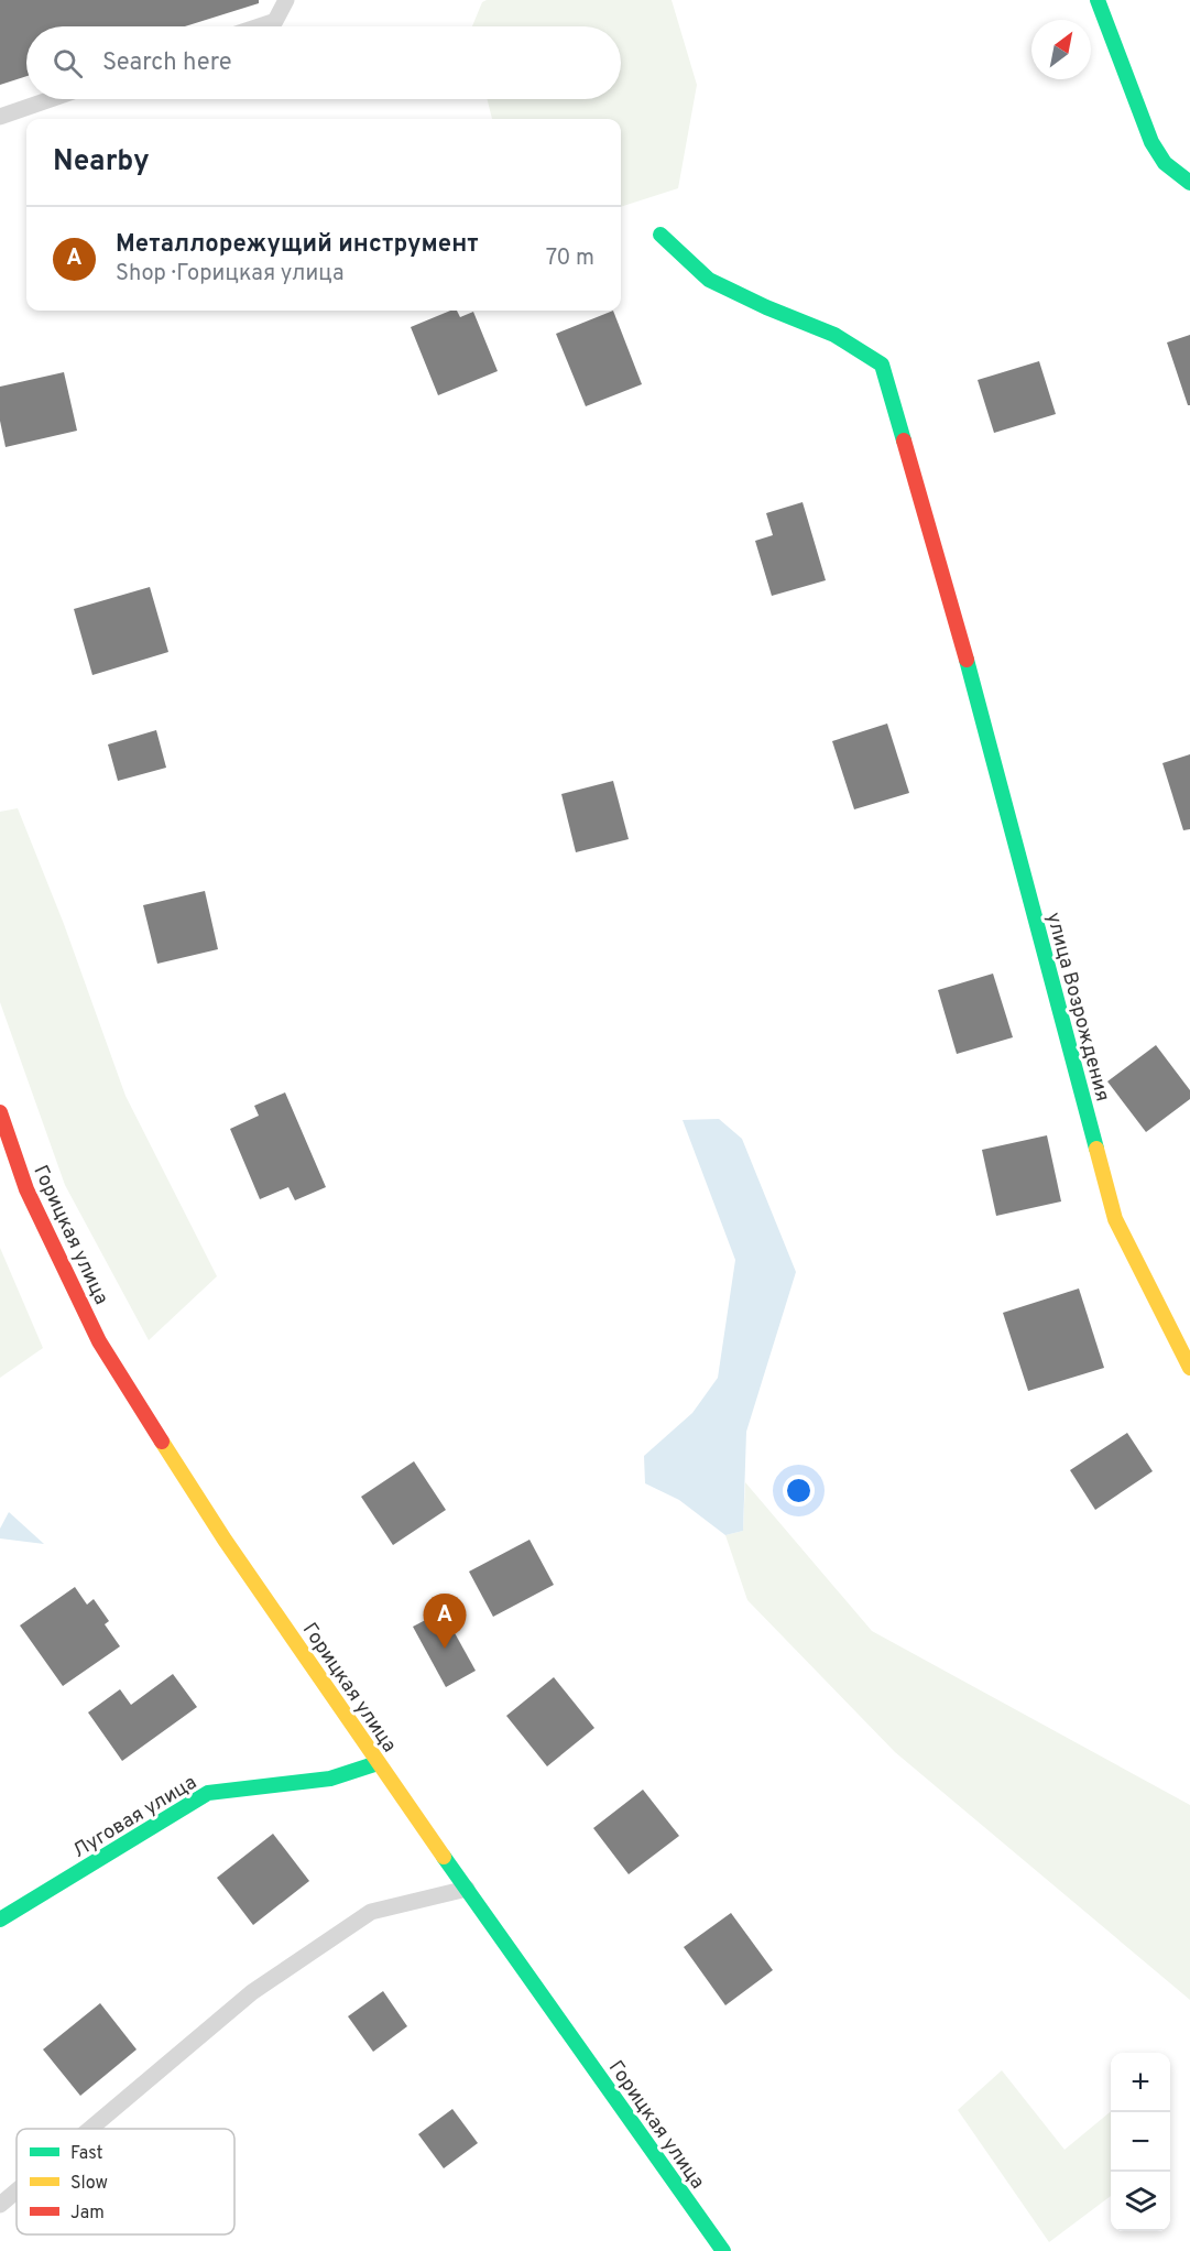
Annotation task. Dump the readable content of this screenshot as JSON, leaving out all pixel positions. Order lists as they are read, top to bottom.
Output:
{
  "streets": {
    "street": ["улица Возрождения", "Горицкая улица", "Луговая улица"]
  },
  "crossings": [
    ["Горицкая улица", "Луговая улица"]
  ],
  "legend": ["Fast", "Slow", "Jam"],
  "north": "top right",
  "page": {
    "search": "Search here",
    "heading": "Nearby",
    "list": [
      {
        "mark": "A",
        "name": "Металлорежущий инструмент",
        "note": "Shop · Горицкая улица",
        "value": "70 m"
      }
    ],
    "pins": "A",
    "map_buttons": ["+", "−"]
  }
}
